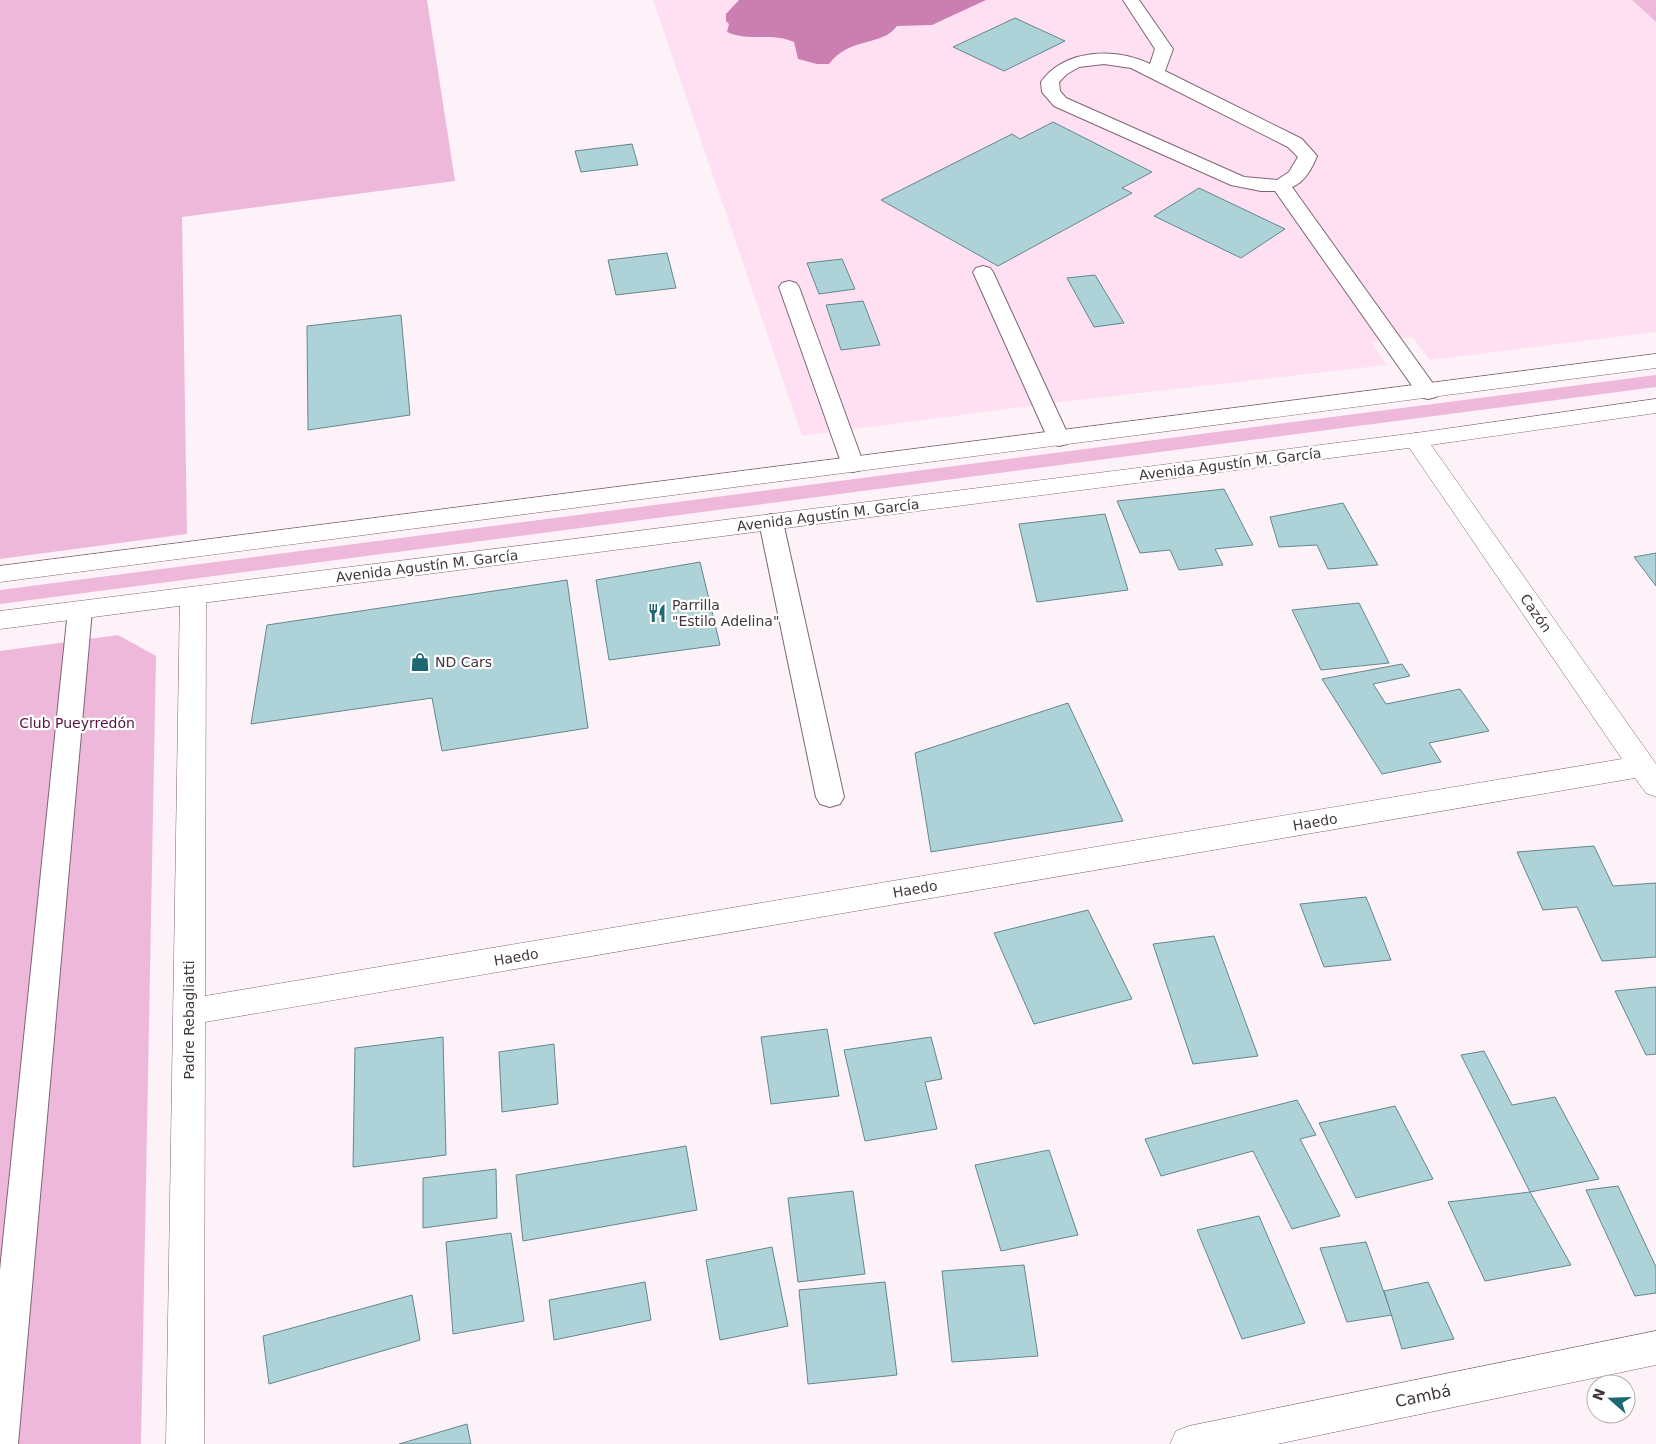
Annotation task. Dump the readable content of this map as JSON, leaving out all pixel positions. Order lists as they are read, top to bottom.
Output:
{
  "streets": {
    "main road": [
      "Avenida Agustín M. García",
      "Cazón",
      "Haedo",
      "Padre Rebagliatti",
      "Cambá"
    ]
  },
  "crossings": [
    ["Avenida Agustín M. García", "Cazón"],
    ["Avenida Agustín M. García", "Padre Rebagliatti"],
    ["Cazón", "Haedo"],
    ["Haedo", "Padre Rebagliatti"]
  ],
  "parks": ["Club Pueyrredón"],
  "places": {
    "restaurant": ["Parrilla \"Estilo Adelina\""],
    "shop": ["ND Cars"]
  },
  "north": "left"
}
